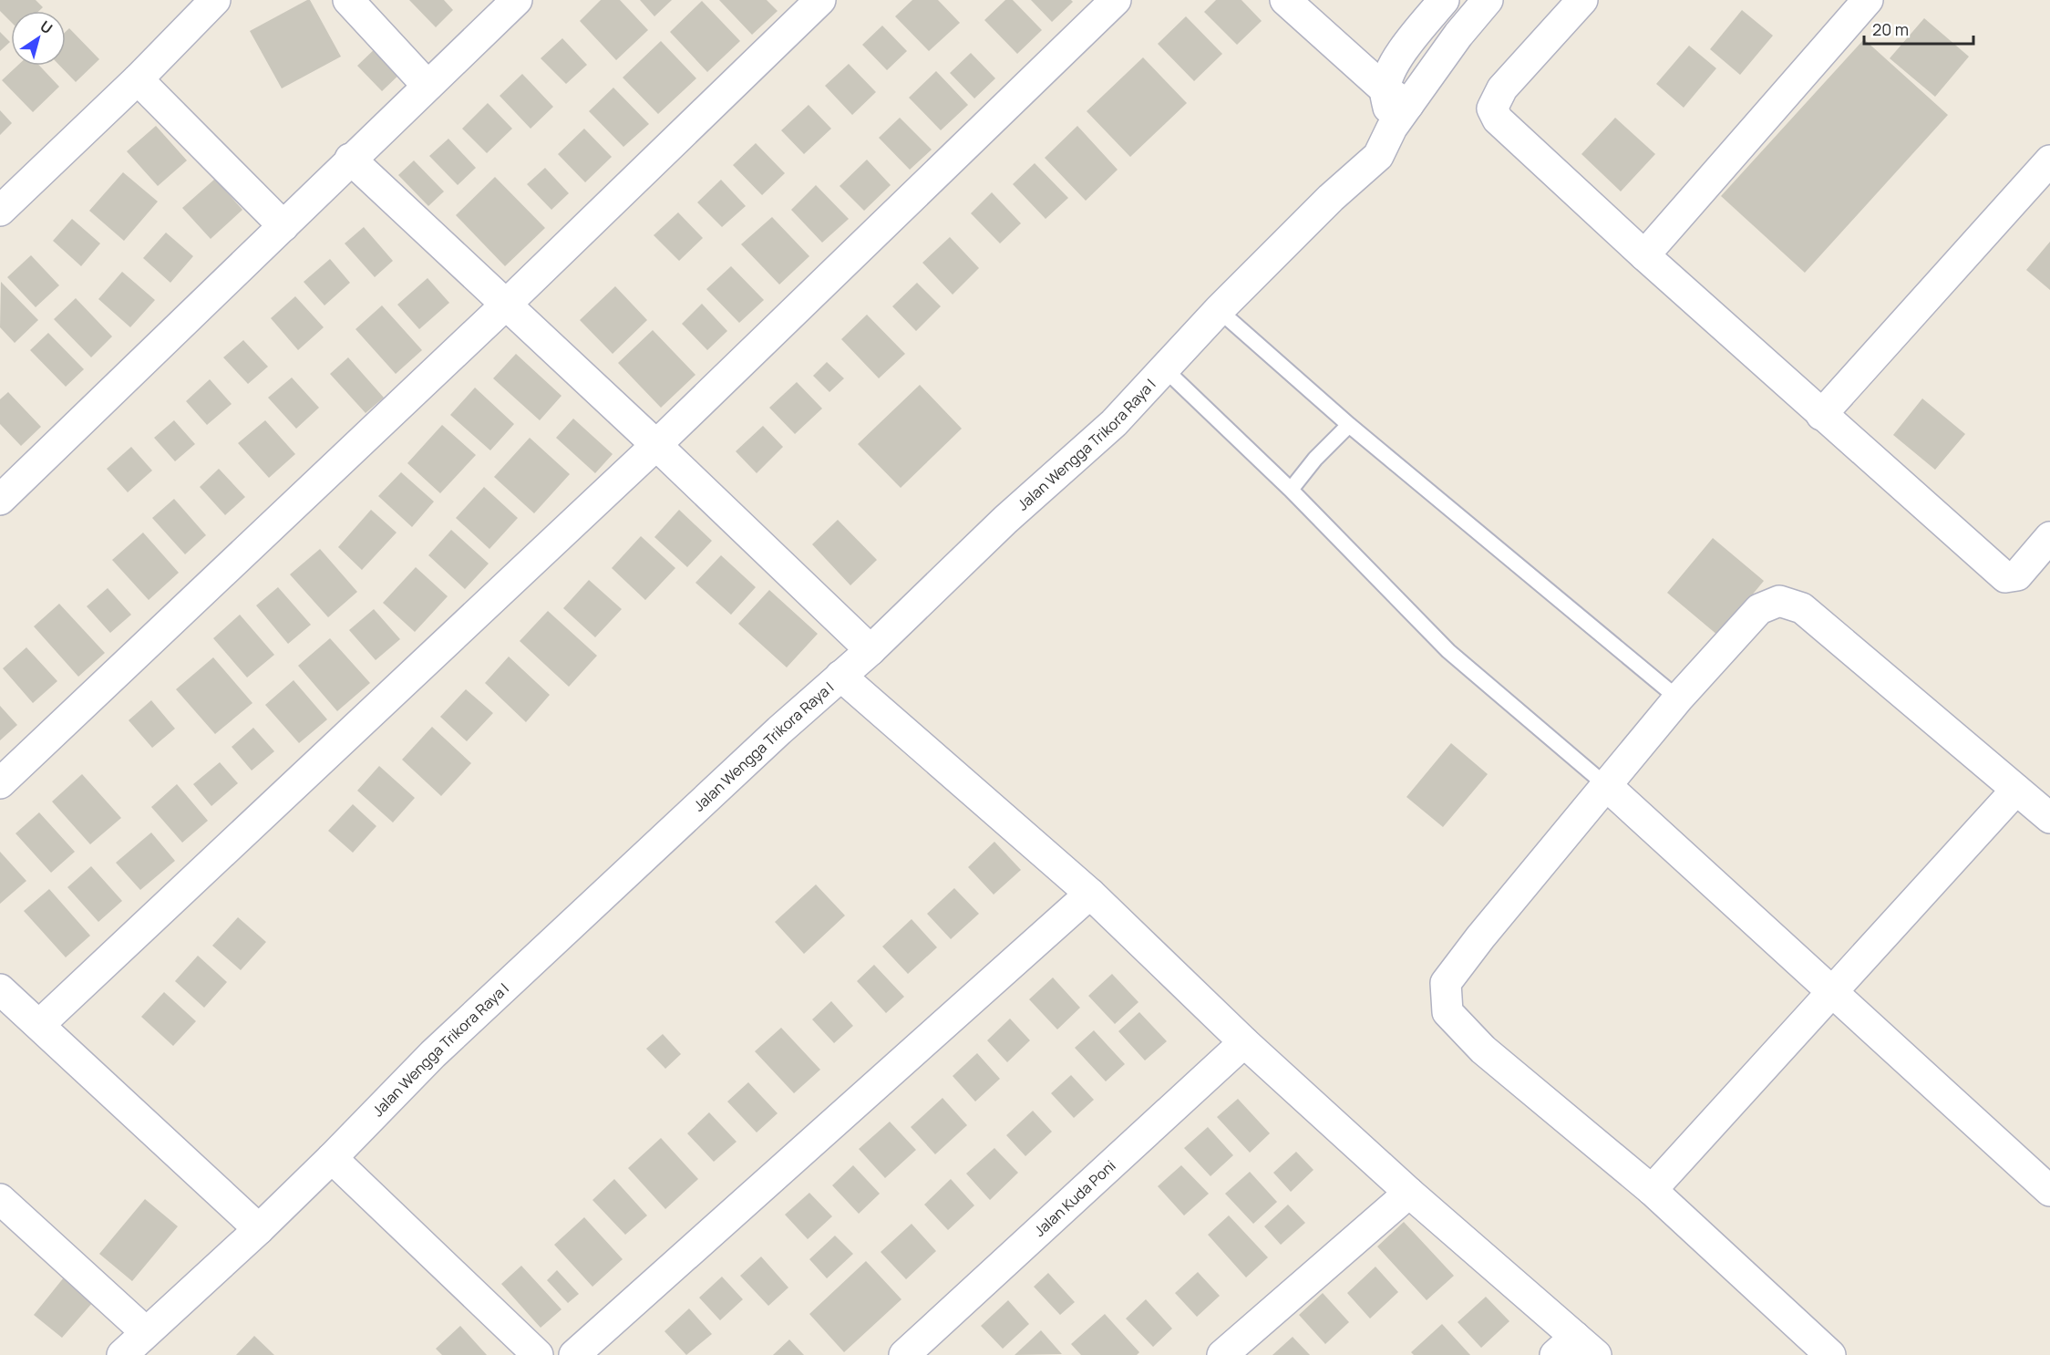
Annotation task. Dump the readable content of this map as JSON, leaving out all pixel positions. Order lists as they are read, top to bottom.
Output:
{
  "streets": {
    "street": ["Jalan Wengga Trikora Raya I", "Jalan Kuda Poni"]
  },
  "scale_bar": "20 m",
  "north": "top right"
}
